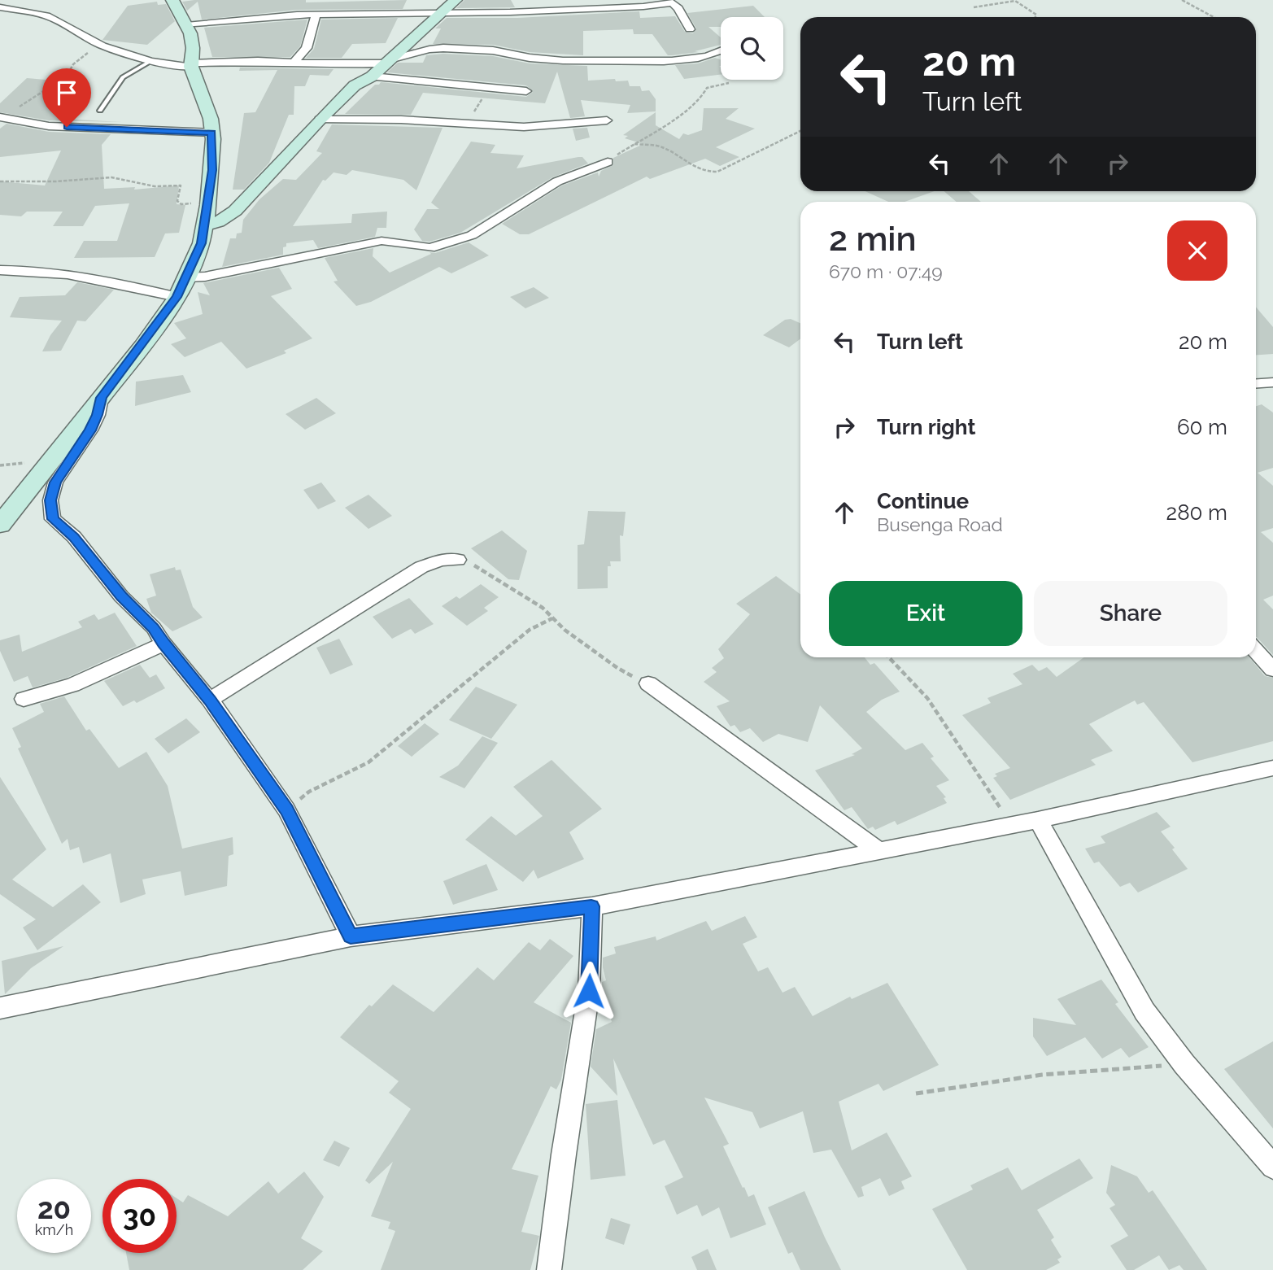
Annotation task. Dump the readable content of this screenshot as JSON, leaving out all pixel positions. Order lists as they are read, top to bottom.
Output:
{
  "page": {
    "turn": ["20 m", "Turn left"],
    "heading": ["2 min", "670 m · 07:49"],
    "list": [
      {
        "name": "Turn left",
        "value": "20 m"
      },
      {
        "name": "Turn right",
        "value": "60 m"
      },
      {
        "name": "Continue",
        "note": "Busenga Road",
        "value": "280 m"
      }
    ],
    "buttons": ["Exit", "Share"],
    "speed": "20 km/h",
    "limit": "30"
  }
}
